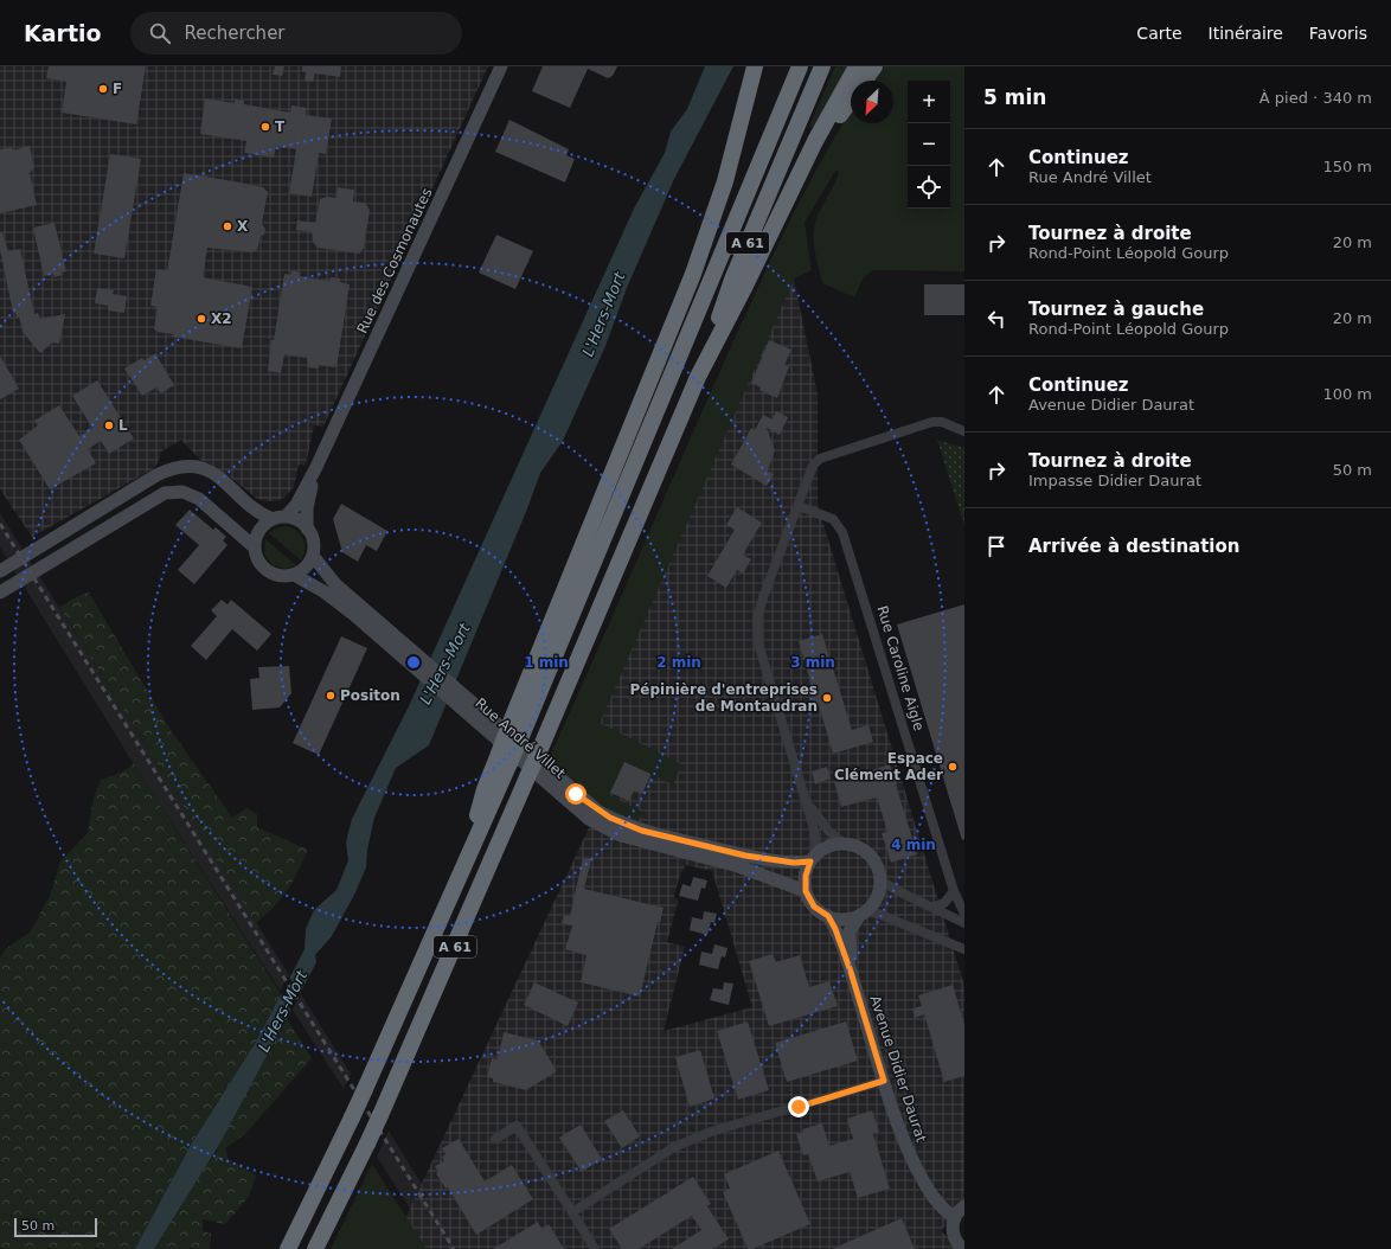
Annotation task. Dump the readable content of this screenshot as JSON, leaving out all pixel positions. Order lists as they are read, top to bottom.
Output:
{
  "streets": {
    "highway": ["A 61"],
    "main road": ["Rue des Cosmonautes", "Rue André Villet", "Avenue Didier Daurat"],
    "street": ["Rue Caroline Aigle"]
  },
  "crossings": [
    ["Rue des Cosmonautes", "Rue André Villet"],
    ["Rue André Villet", "Avenue Didier Daurat"]
  ],
  "water": ["L'Hers-Mort"],
  "places": [
    "F",
    "T",
    "X",
    "X2",
    "L",
    "Positon",
    "Pépinière d'entreprises de Montaudran",
    "Espace Clément Ader"
  ],
  "scale_bar": "50 m",
  "north": "bottom left",
  "page": {
    "header": "Kartio",
    "search": "Rechercher",
    "nav": ["Carte", "Itinéraire", "Favoris"],
    "heading": ["5 min", "À pied · 340 m"],
    "map_buttons": ["+", "−"],
    "list": [
      ["Continuez", "Rue André Villet", "150 m"],
      ["Tournez à droite", "Rond-Point Léopold Gourp", "20 m"],
      ["Tournez à gauche", "Rond-Point Léopold Gourp", "20 m"],
      ["Continuez", "Avenue Didier Daurat", "100 m"],
      ["Tournez à droite", "Impasse Didier Daurat", "50 m"],
      "Arrivée à destination"
    ],
    "scale": "50 m"
  },
  "rings": [
    "1 min",
    "2 min",
    "3 min",
    "4 min"
  ]
}
